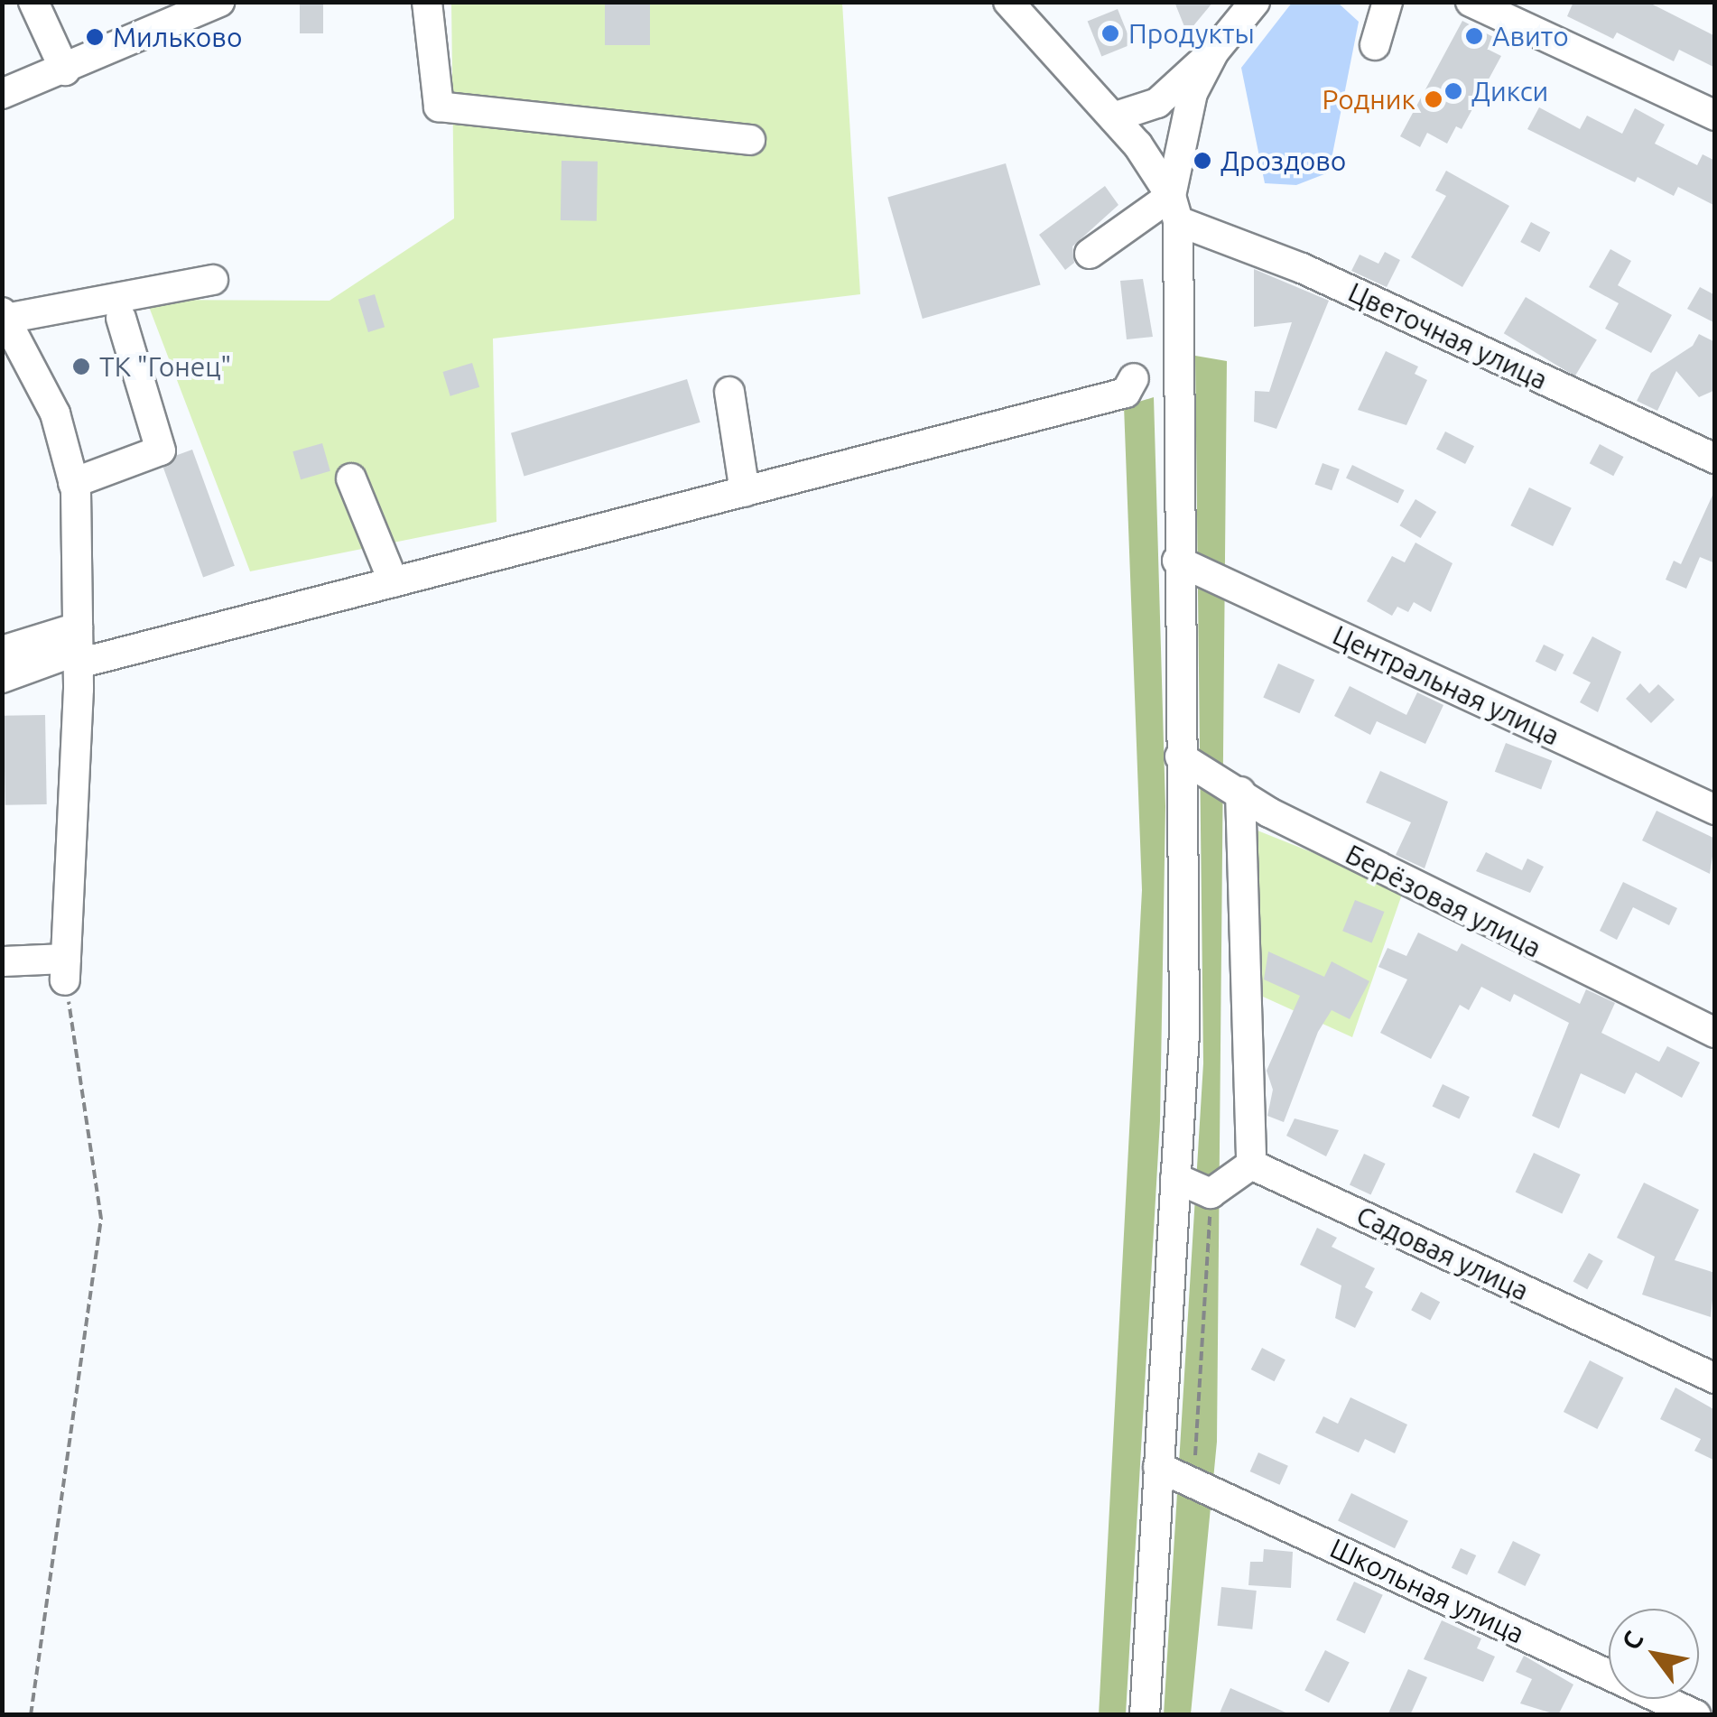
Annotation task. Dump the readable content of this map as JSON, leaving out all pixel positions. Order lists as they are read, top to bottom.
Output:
{
  "streets": {
    "street": [
      "Цветочная улица",
      "Центральная улица",
      "Берёзовая улица",
      "Садовая улица",
      "Школьная улица"
    ]
  },
  "places": [
    "Продукты",
    "Авито",
    "Мильково",
    "Дикси",
    "Родник",
    "Дроздово",
    "ТК \"Гонец\""
  ],
  "north": "top left"
}
